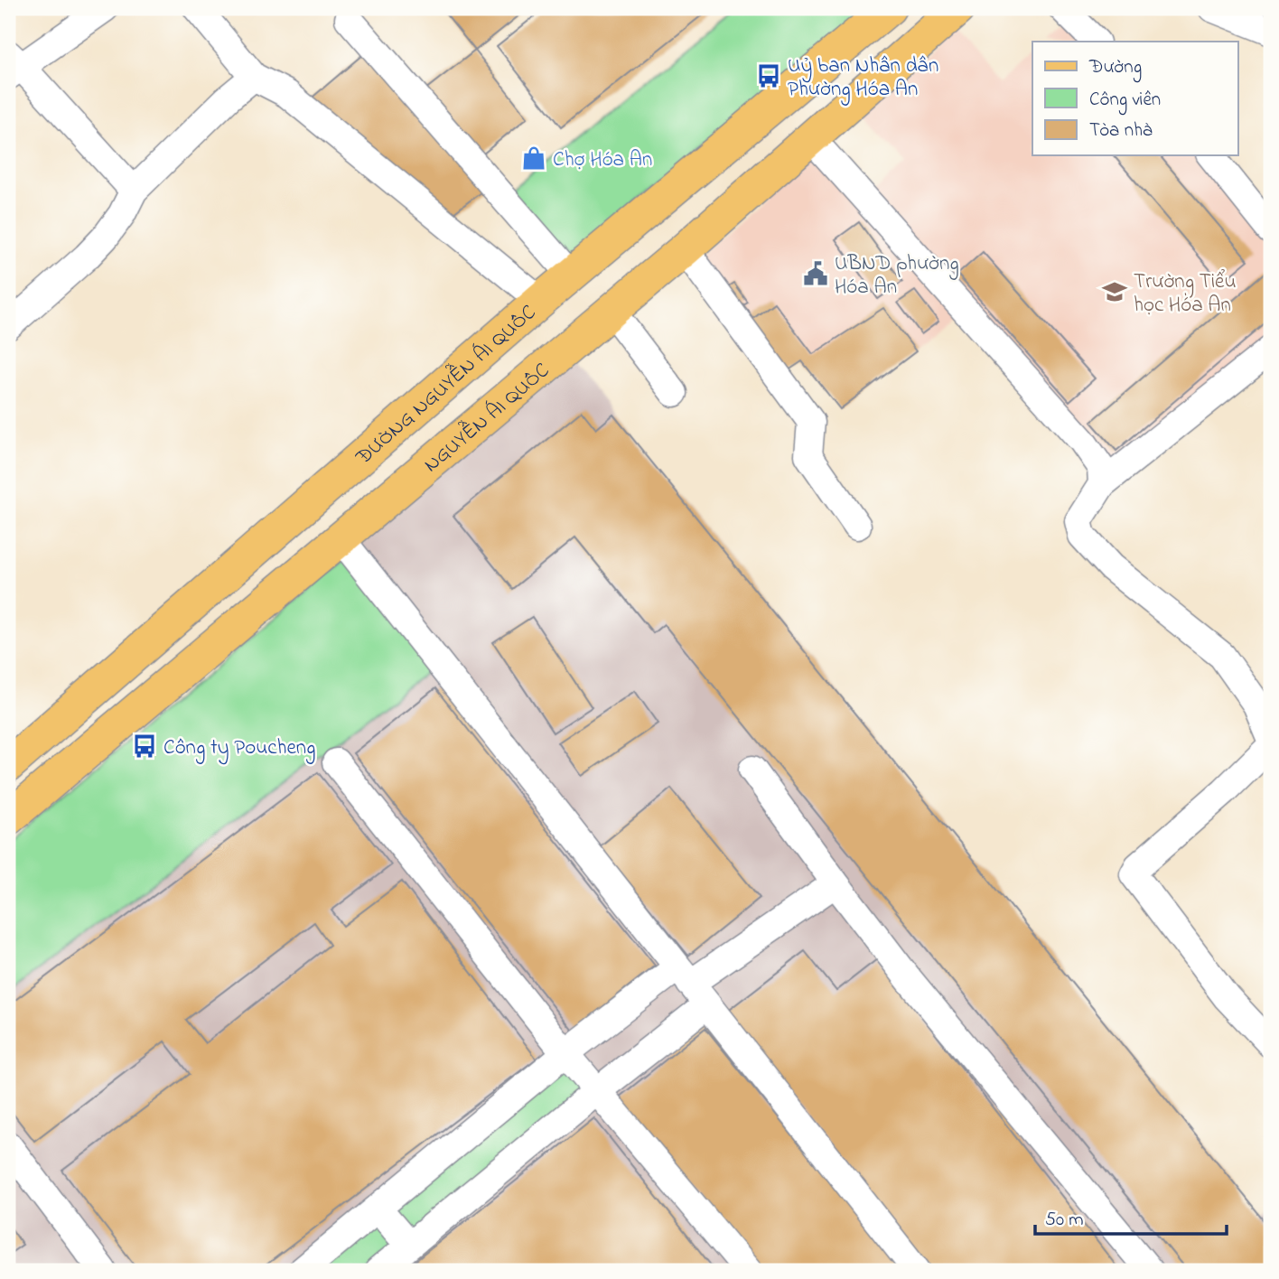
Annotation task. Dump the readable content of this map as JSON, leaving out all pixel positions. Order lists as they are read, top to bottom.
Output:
{
  "streets": {
    "main road": ["ĐƯỜNG NGUYỄN ÁI QUỐC", "NGUYỄN ÁI QUỐC"]
  },
  "places": {
    "bus stop": ["Uỷ ban Nhân dân Phường Hóa An", "Công ty Poucheng"],
    "shop": ["Chợ Hóa An"],
    "public building": ["UBND phường Hóa An"],
    "school or university": ["Trường Tiểu học Hóa An"]
  },
  "legend": ["Đường", "Công viên", "Tòa nhà"],
  "scale_bar": "50 m"
}
